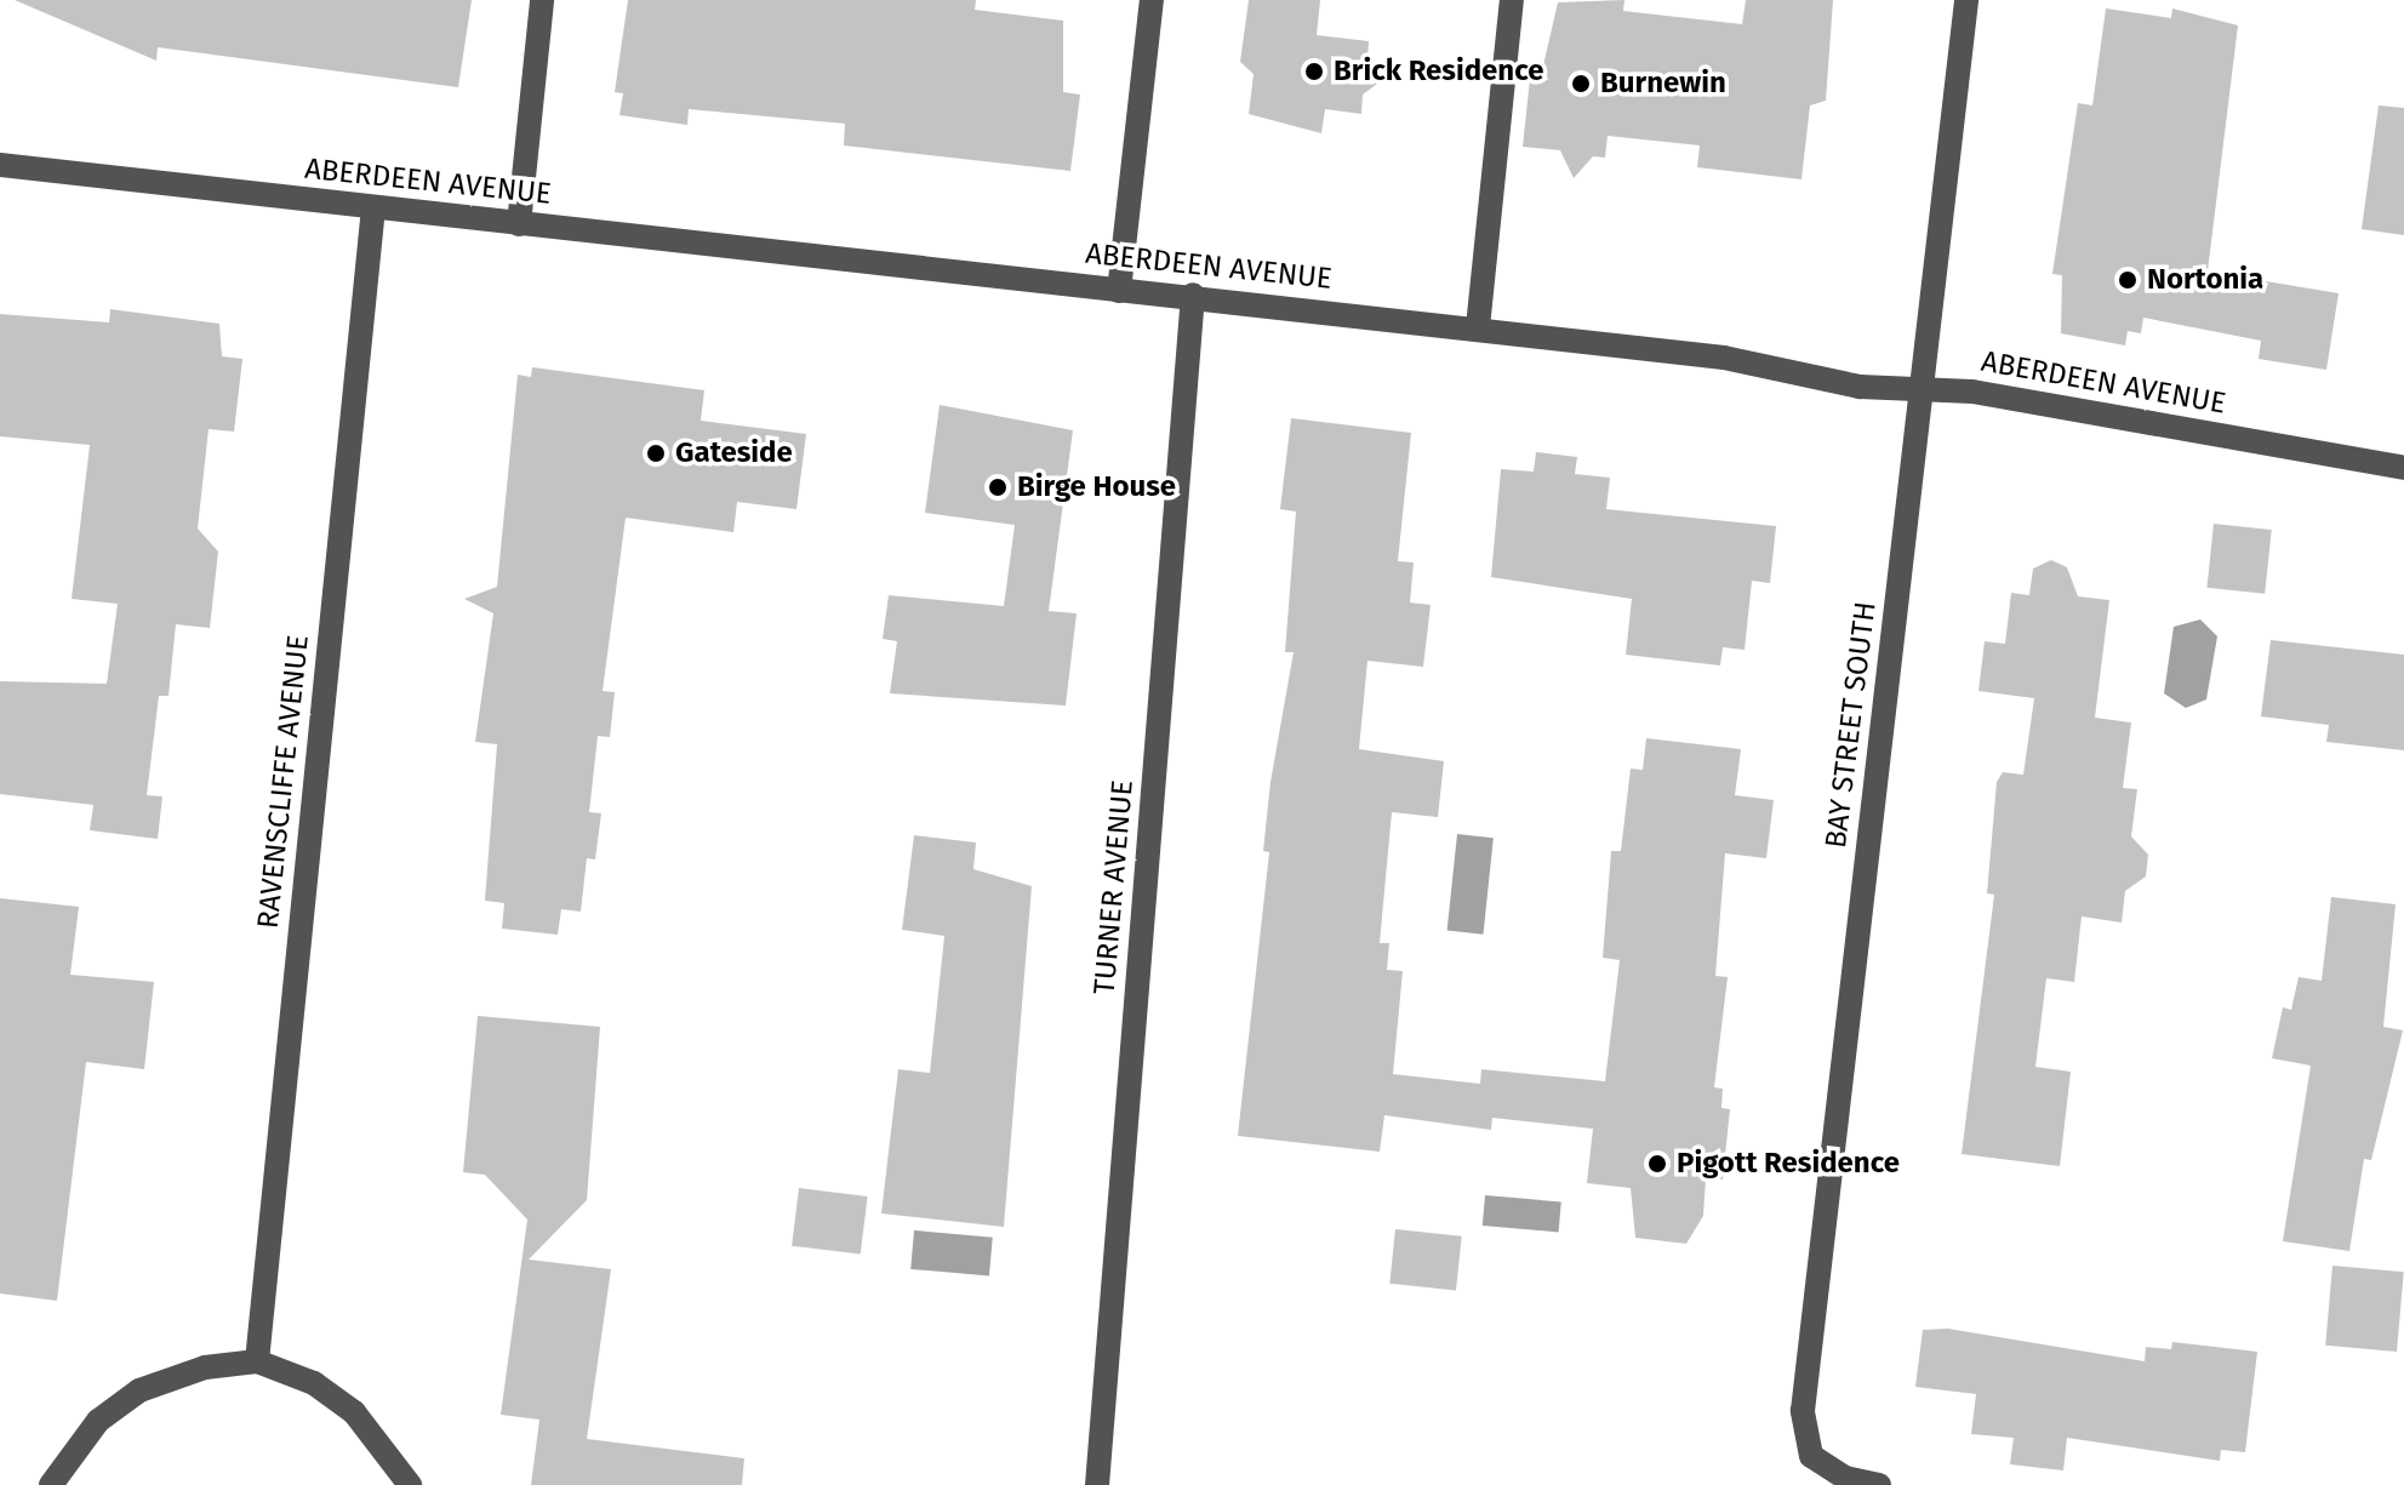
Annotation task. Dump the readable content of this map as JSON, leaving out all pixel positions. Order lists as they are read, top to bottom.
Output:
{
  "streets": {
    "street": [
      "ABERDEEN AVENUE",
      "BAY STREET SOUTH",
      "RAVENSCLIFFE AVENUE",
      "TURNER AVENUE"
    ]
  },
  "crossings": [
    ["ABERDEEN AVENUE", "BAY STREET SOUTH"],
    ["ABERDEEN AVENUE", "RAVENSCLIFFE AVENUE"],
    ["ABERDEEN AVENUE", "TURNER AVENUE"]
  ],
  "places": [
    "Brick Residence",
    "Burnewin",
    "Nortonia",
    "Gateside",
    "Birge House",
    "Pigott Residence"
  ]
}
